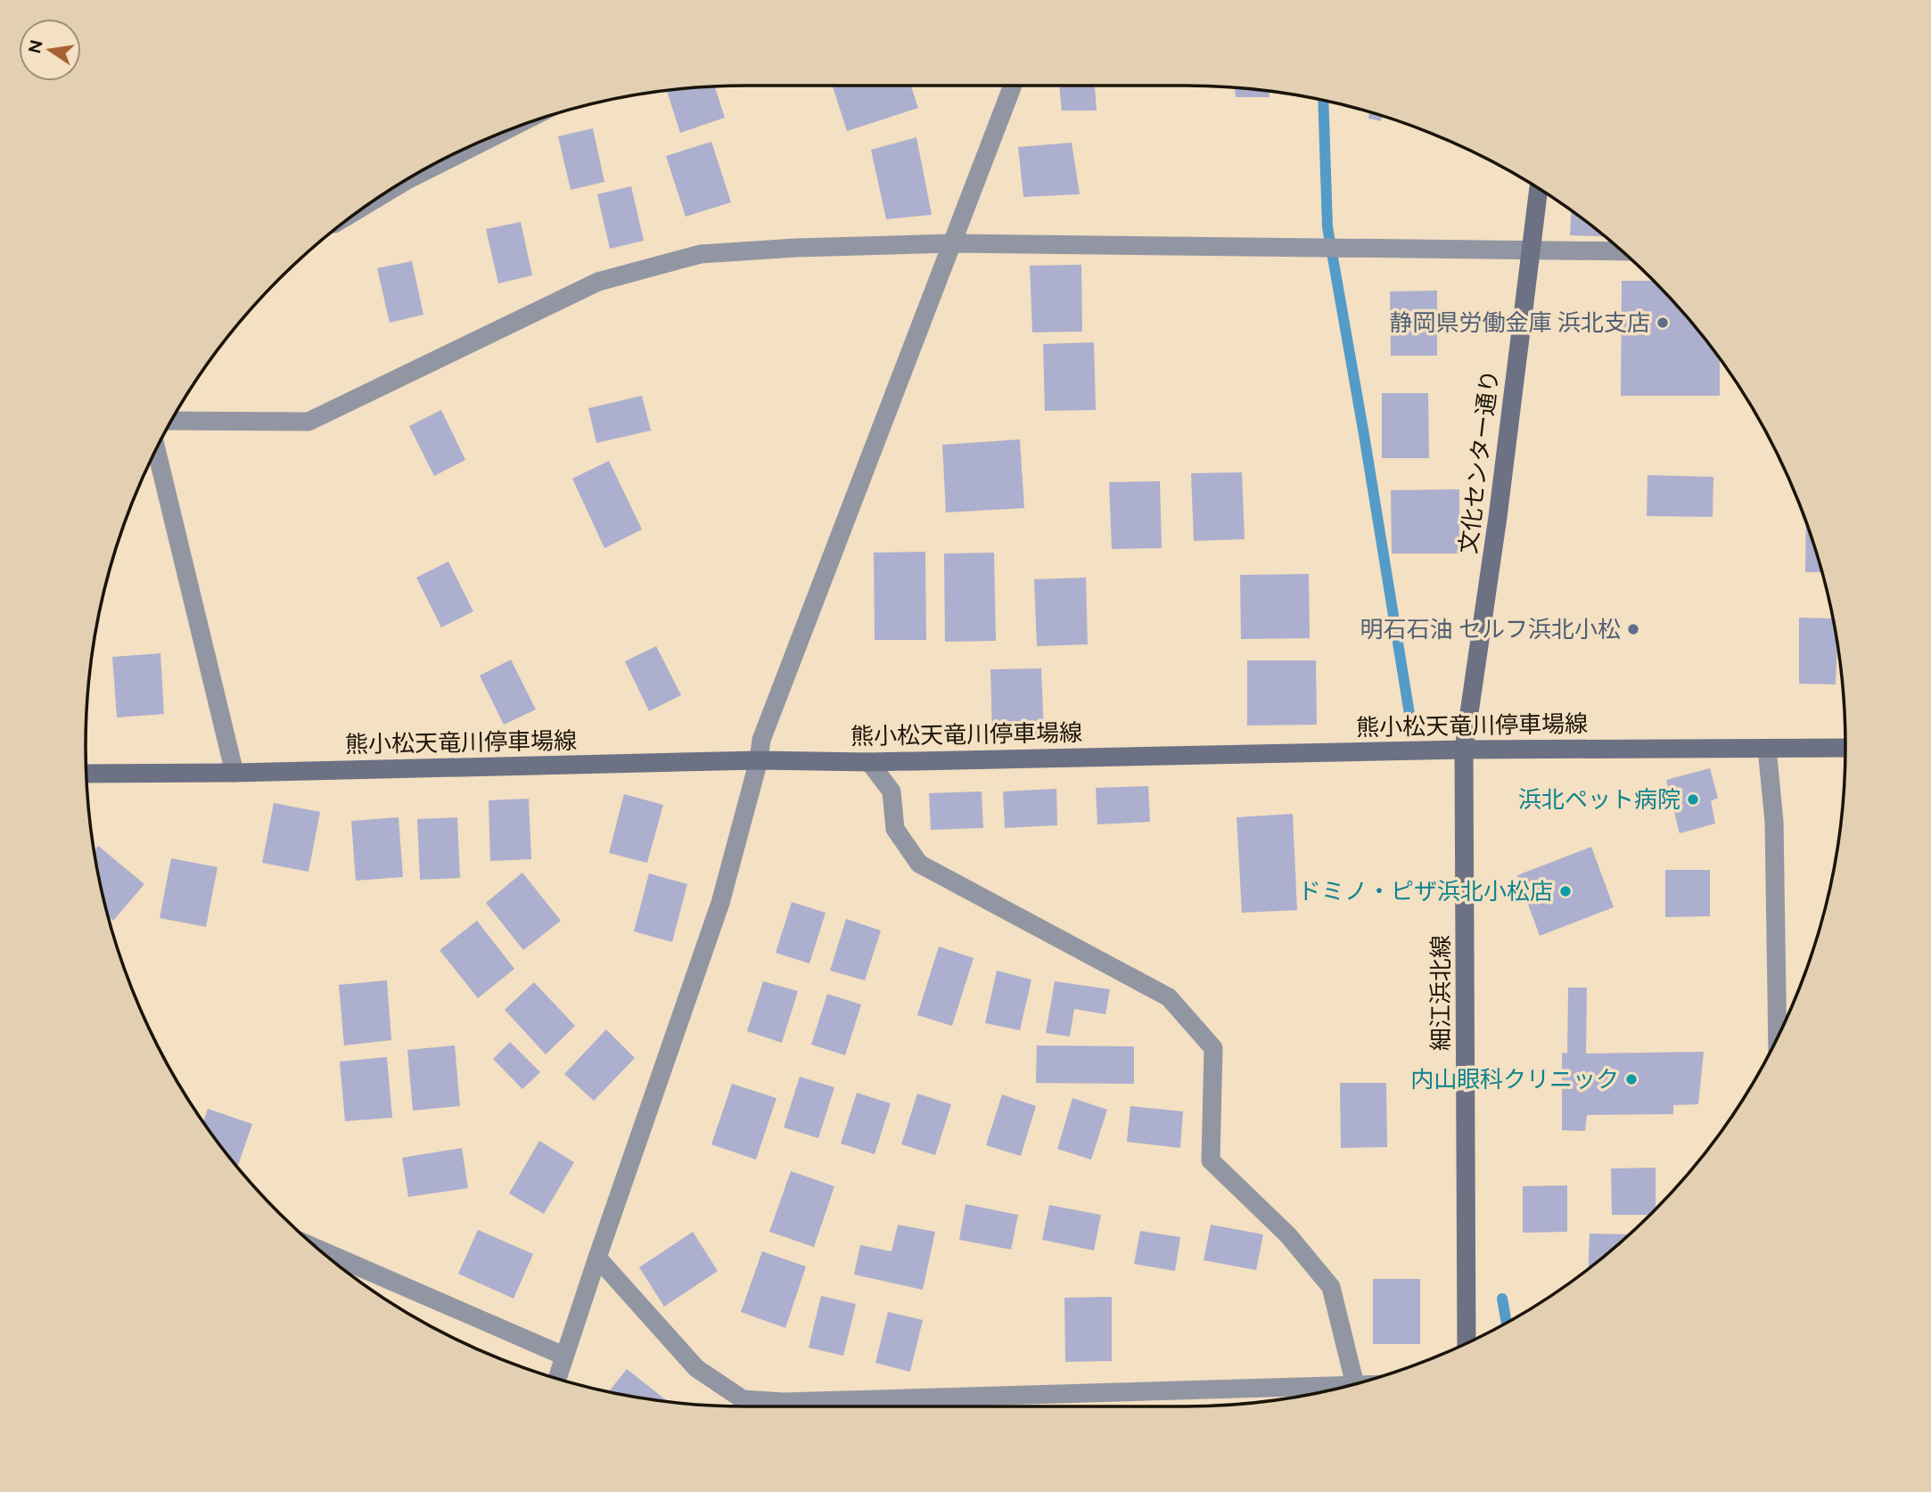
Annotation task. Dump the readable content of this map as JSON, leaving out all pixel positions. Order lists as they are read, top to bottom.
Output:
{
  "streets": {
    "main road": ["文化センター通り", "熊小松天竜川停車場線", "細江浜北線"]
  },
  "crossings": [
    ["文化センター通り", "熊小松天竜川停車場線"],
    ["文化センター通り", "細江浜北線"],
    ["熊小松天竜川停車場線", "細江浜北線"]
  ],
  "places": [
    "静岡県労働金庫 浜北支店",
    "明石石油 セルフ浜北小松",
    "浜北ペット病院",
    "ドミノ・ピザ浜北小松店",
    "内山眼科クリニック"
  ],
  "north": "left"
}
